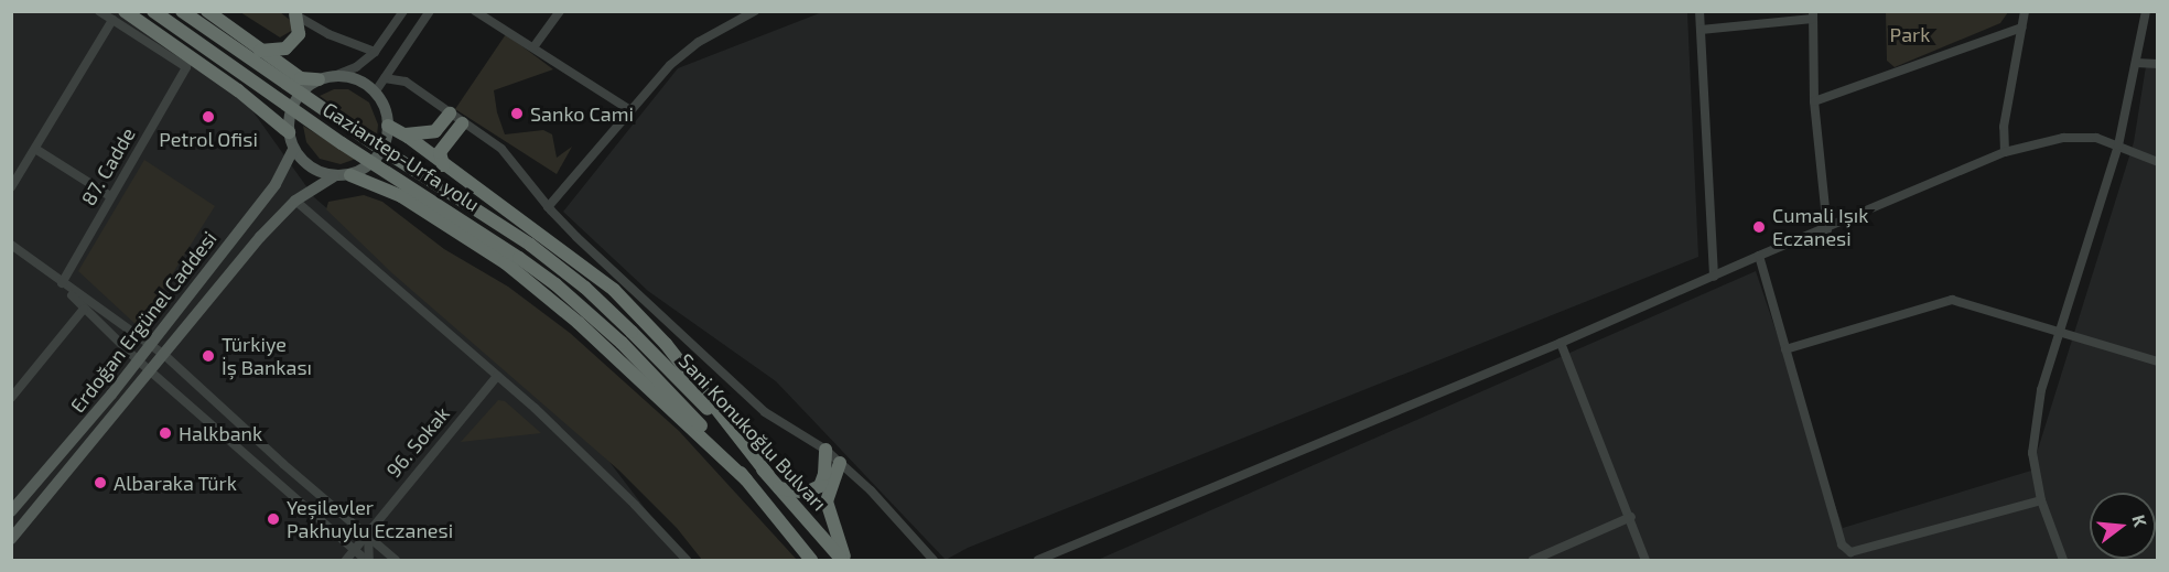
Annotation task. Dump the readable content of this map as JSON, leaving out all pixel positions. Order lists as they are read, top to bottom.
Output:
{
  "streets": {
    "highway": ["Gaziantep-Urfa yolu", "Sani Konukoğlu Bulvarı"],
    "main road": ["Erdoğan Ergünel Caddesi"],
    "street": ["87. Cadde", "96. Sokak"]
  },
  "crossings": [
    ["Gaziantep-Urfa yolu", "Sani Konukoğlu Bulvarı"]
  ],
  "parks": ["Park"],
  "places": [
    "Sanko Cami",
    "Petrol Ofisi",
    "Cumali Işık Eczanesi",
    "Türkiye İş Bankası",
    "Halkbank",
    "Albaraka Türk",
    "Yeşilevler Pakhuylu Eczanesi"
  ],
  "north": "right"
}
